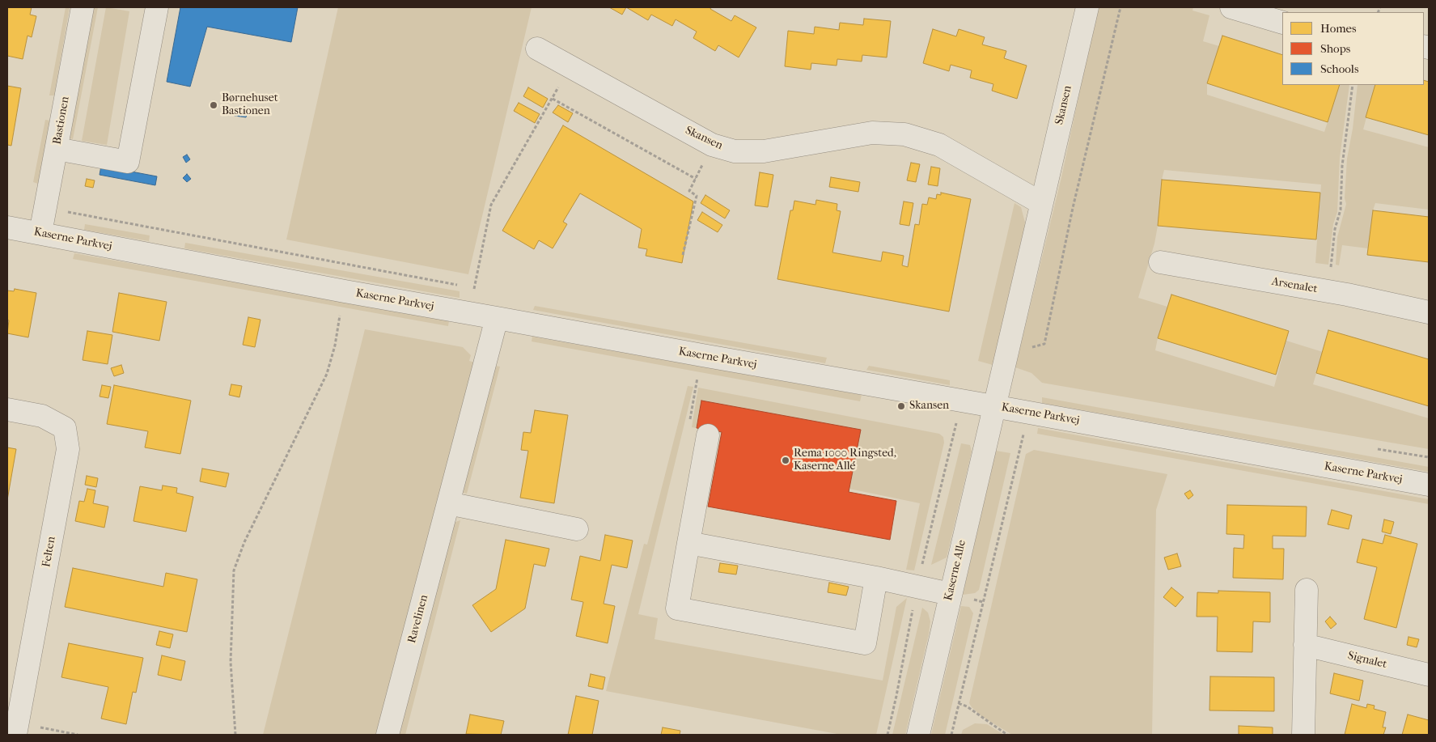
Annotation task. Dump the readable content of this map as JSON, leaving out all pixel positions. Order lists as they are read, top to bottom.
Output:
{
  "streets": {
    "street": [
      "Skansen",
      "Bastionen",
      "Kaserne Parkvej",
      "Arsenalet",
      "Felten",
      "Kaserne Alle",
      "Ravelinen",
      "Signalet"
    ]
  },
  "crossings": [
    ["Skansen", "Kaserne Parkvej"],
    ["Skansen", "Kaserne Alle"],
    ["Bastionen", "Kaserne Parkvej"],
    ["Kaserne Parkvej", "Kaserne Alle"],
    ["Kaserne Parkvej", "Ravelinen"]
  ],
  "places": ["Børnehuset Bastionen", "Skansen", "Rema 1000 Ringsted, Kaserne Allé"],
  "legend": ["Homes", "Shops", "Schools"]
}
